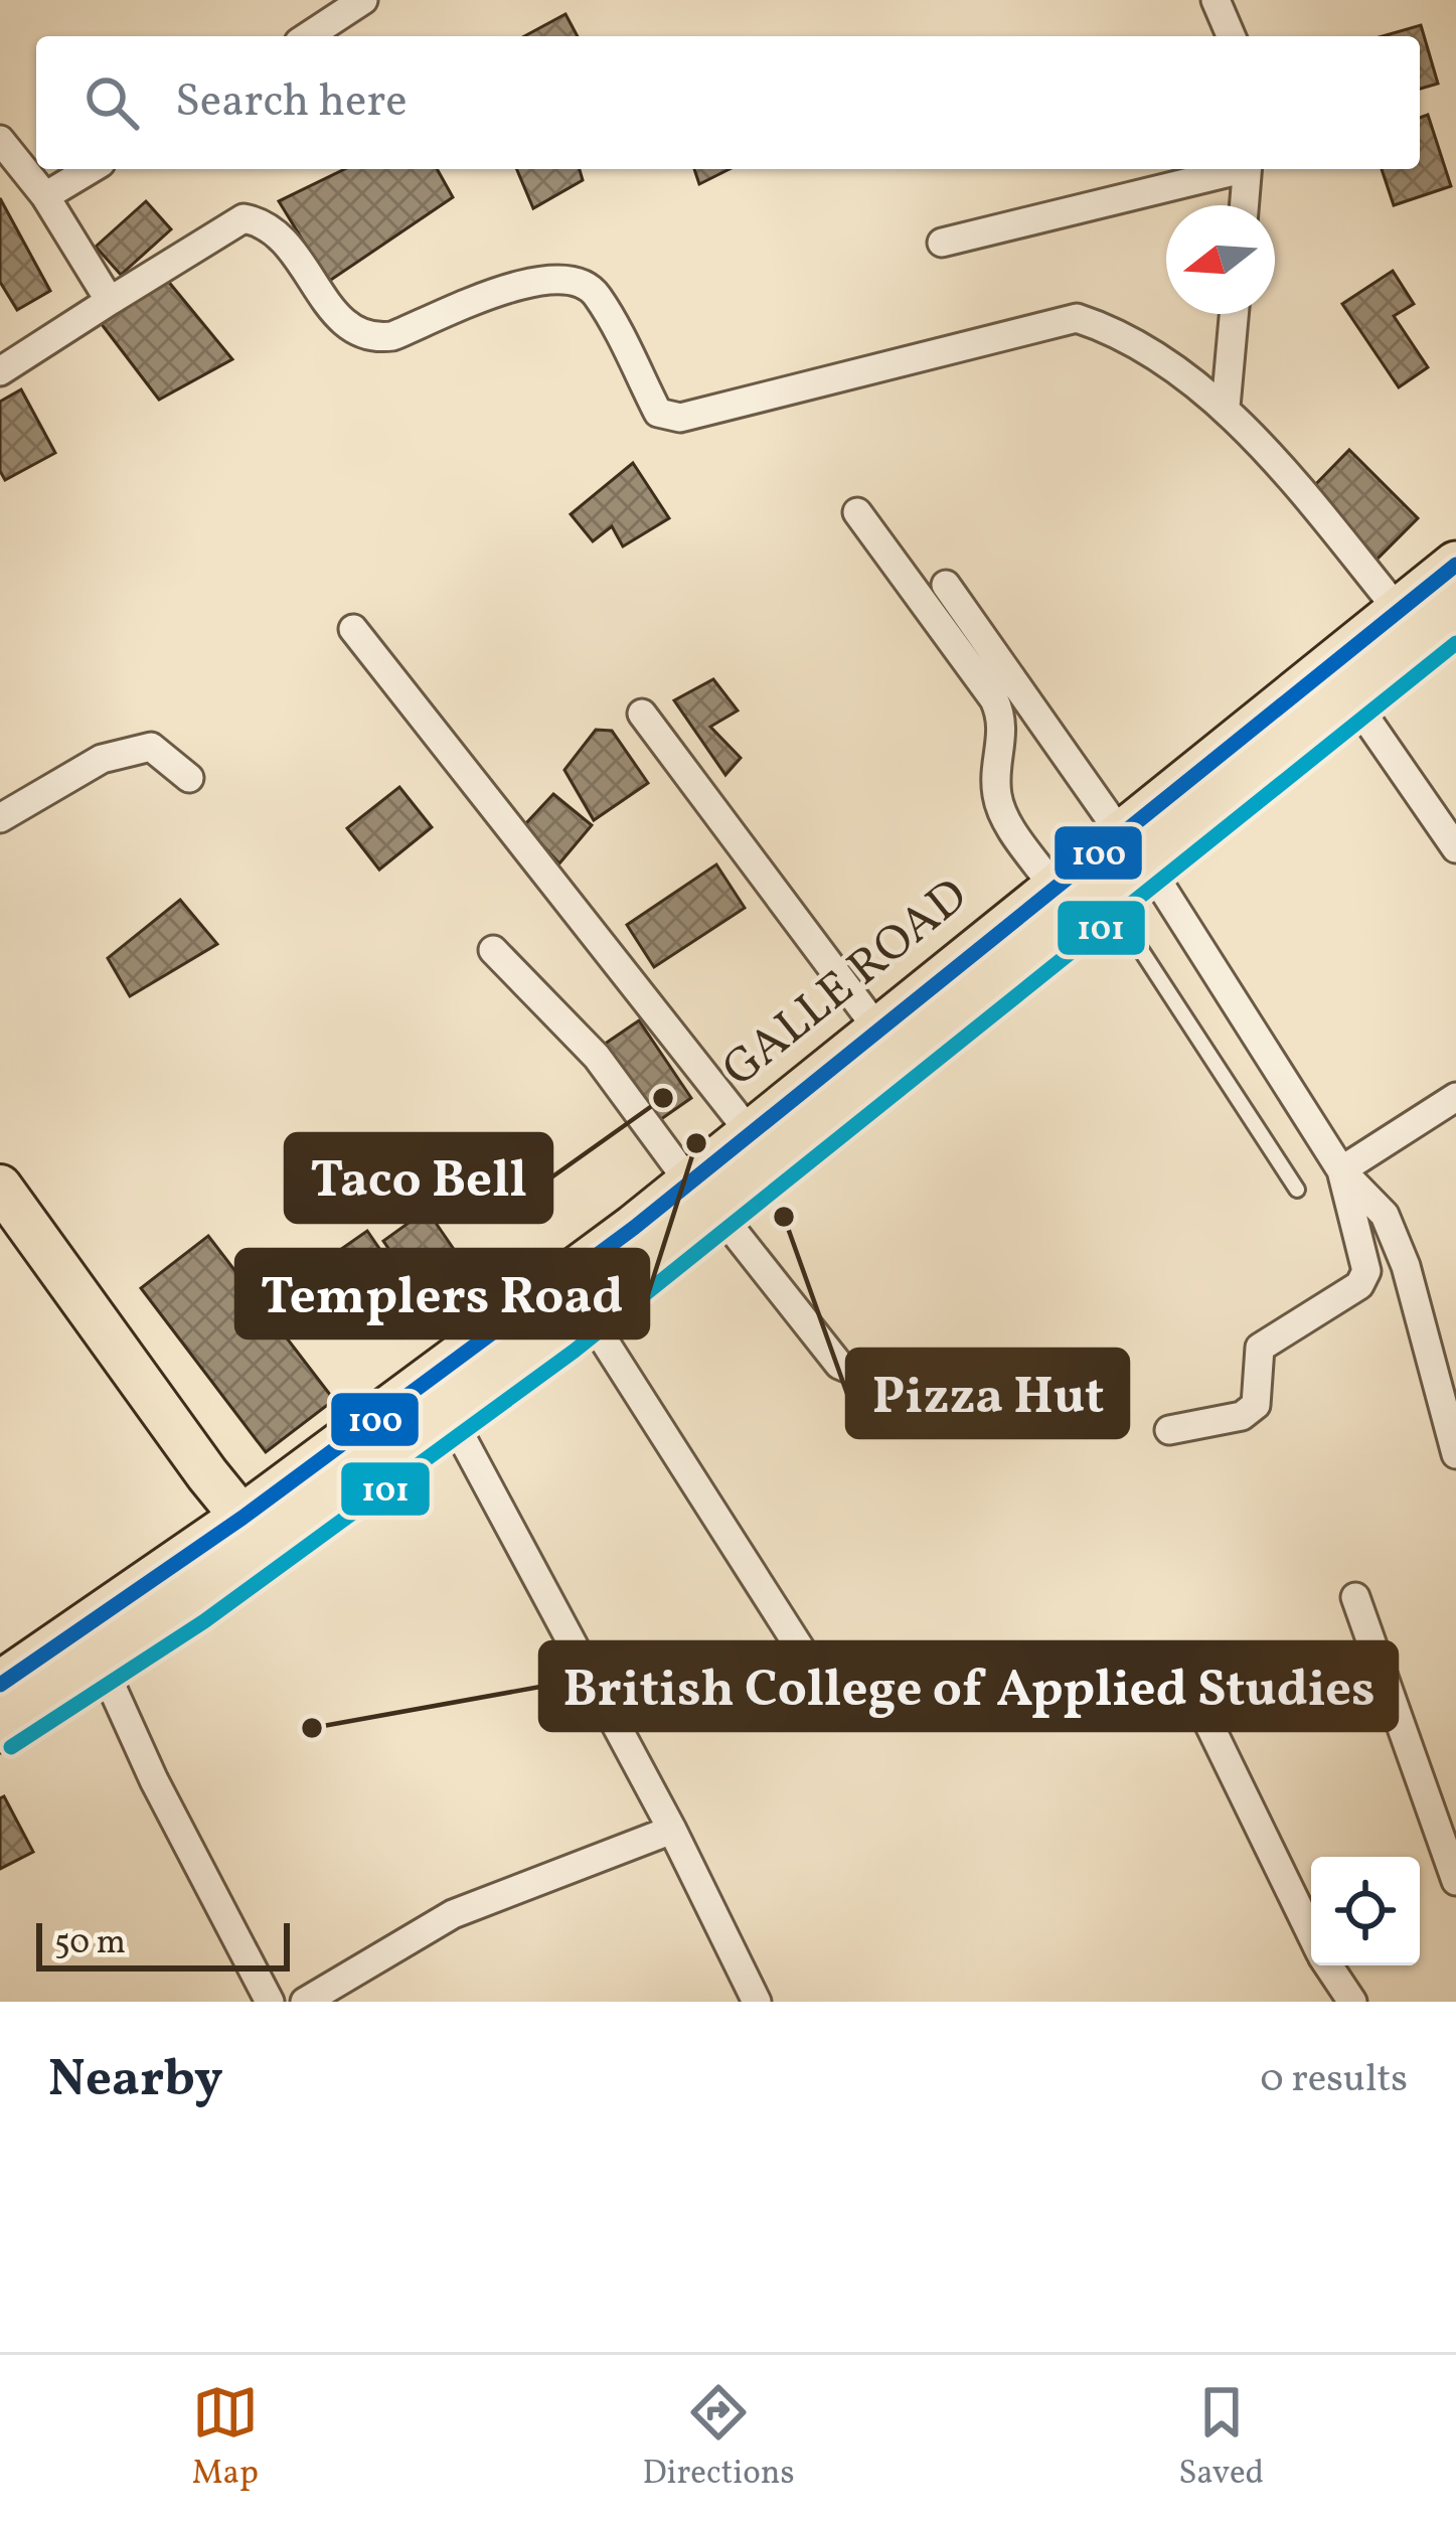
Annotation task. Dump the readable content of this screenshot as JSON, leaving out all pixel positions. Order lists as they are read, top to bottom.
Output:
{
  "streets": {
    "highway": ["GALLE ROAD"]
  },
  "places": [
    "Taco Bell",
    "Templers Road",
    "Pizza Hut",
    "British College of Applied Studies"
  ],
  "lines": ["transit line 100", "transit line 101"],
  "scale_bar": "50 m",
  "north": "left",
  "page": {
    "search": "Search here",
    "scale": "50 m",
    "heading": ["Nearby", "0 results"],
    "nav": ["Map", "Directions", "Saved"]
  }
}
